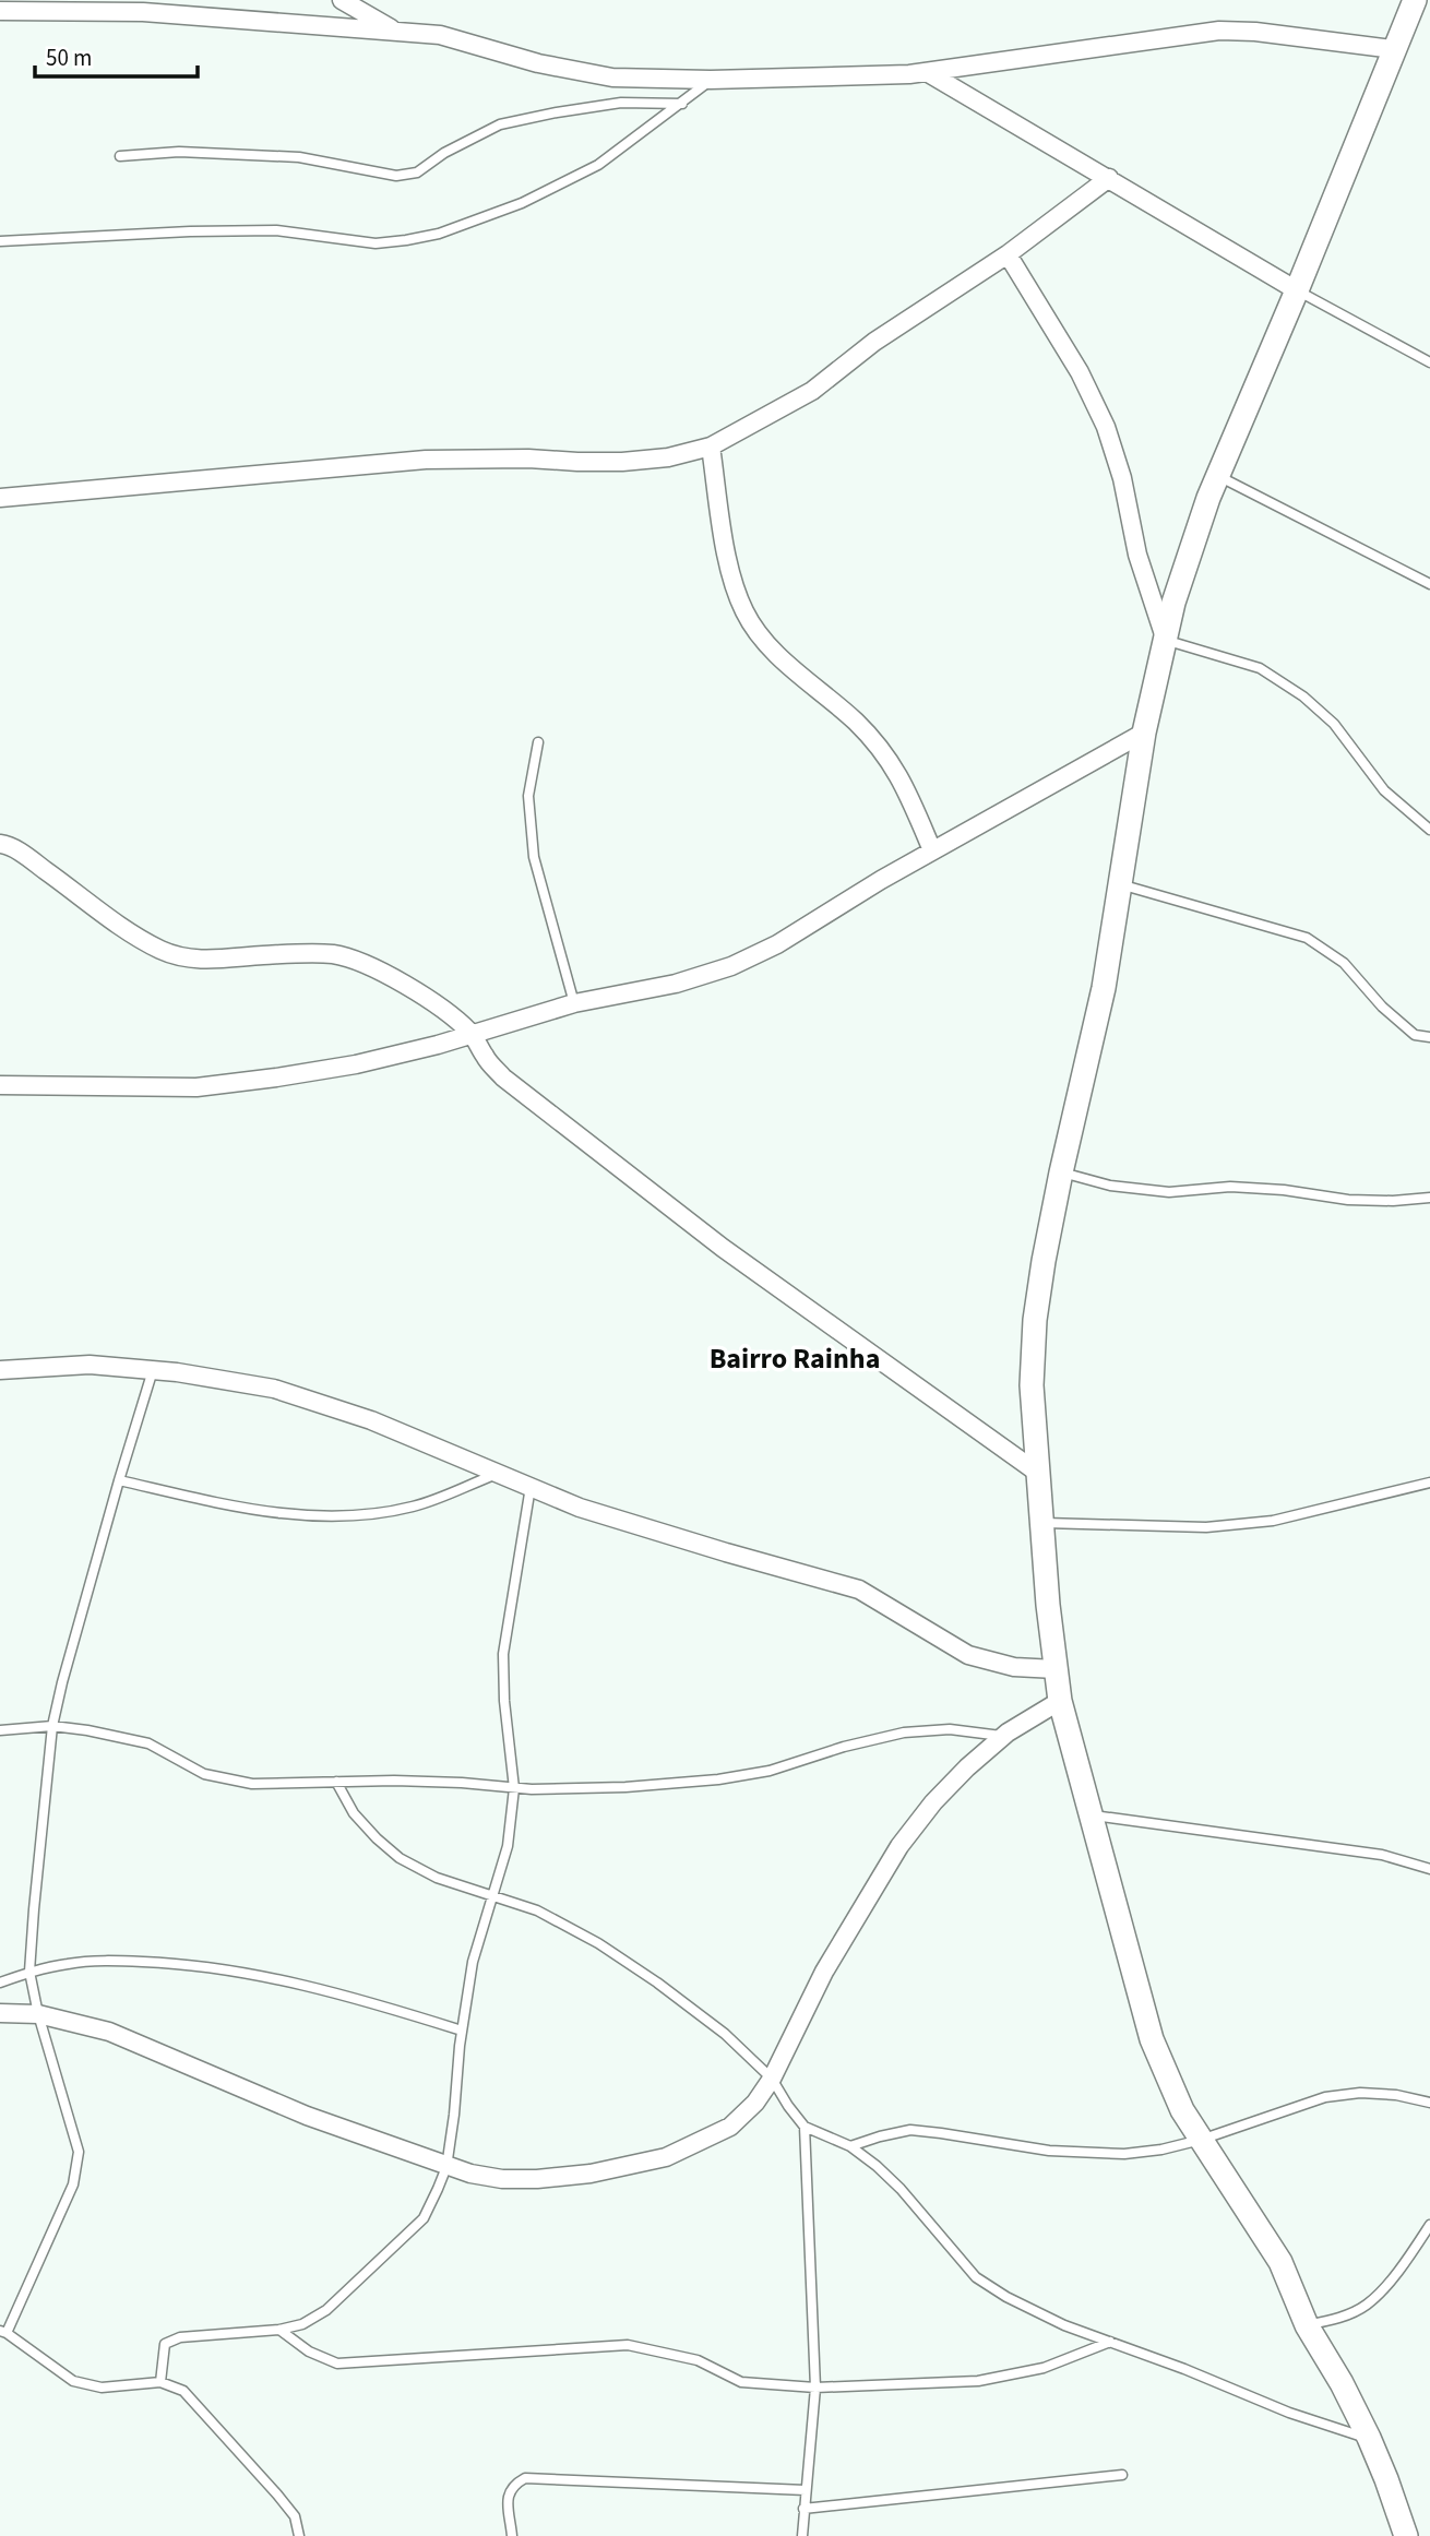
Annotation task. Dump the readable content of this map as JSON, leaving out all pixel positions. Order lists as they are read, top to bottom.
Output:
{
  "districts": ["Bairro Rainha"],
  "scale_bar": "50 m"
}
